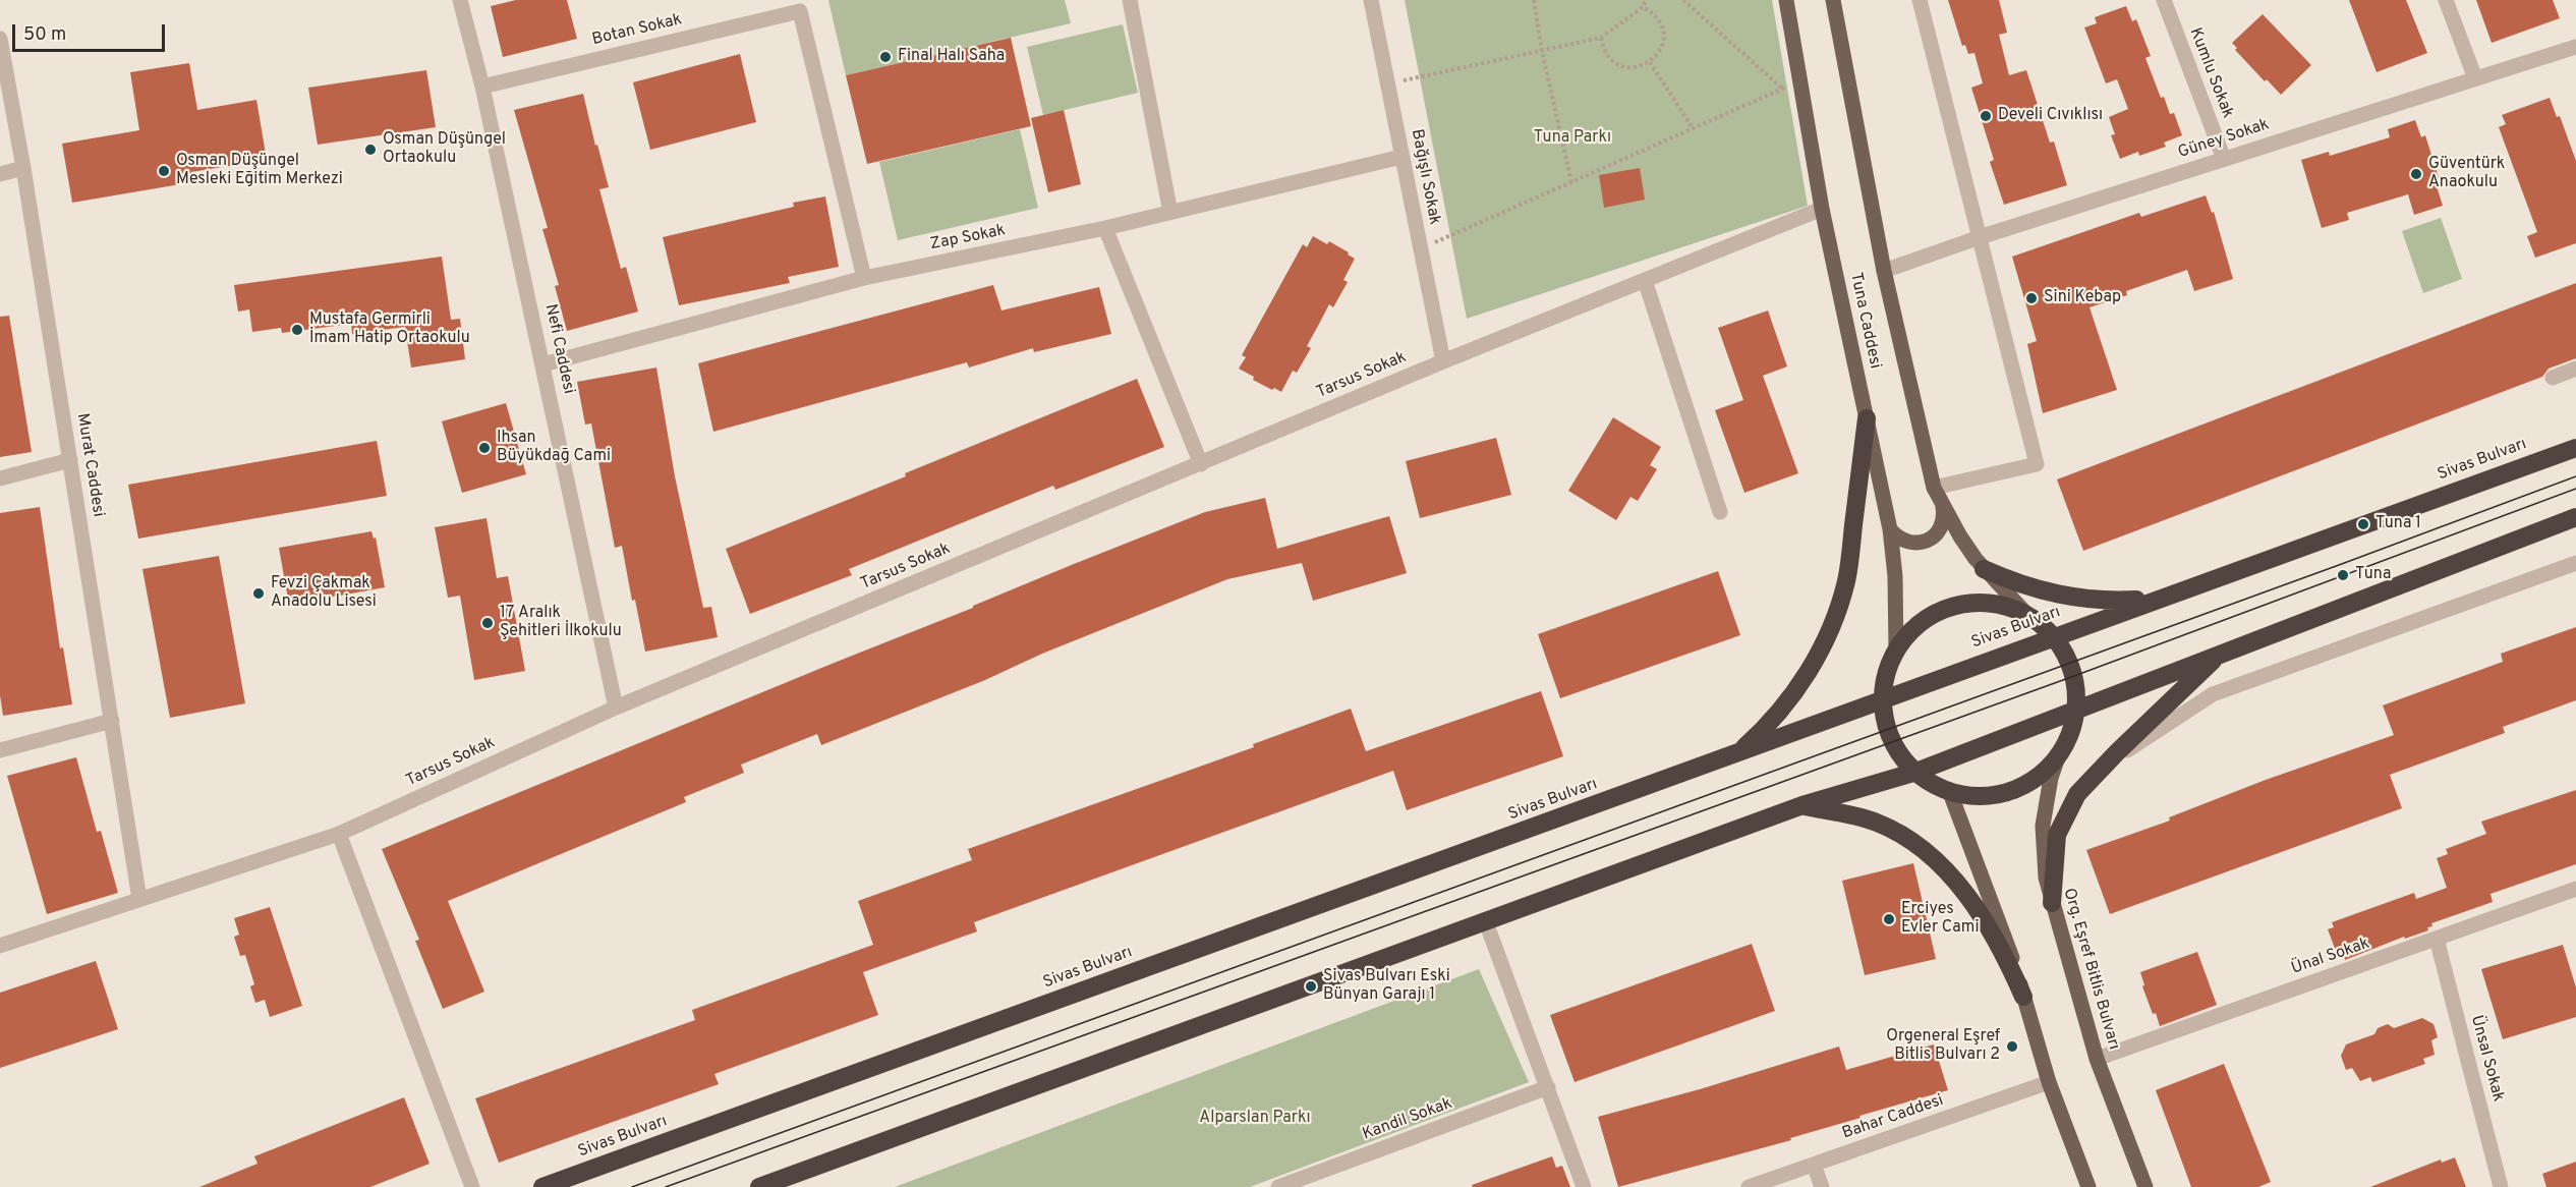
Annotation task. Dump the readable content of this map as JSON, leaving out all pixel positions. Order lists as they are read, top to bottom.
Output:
{
  "streets": {
    "highway": ["Sivas Bulvarı"],
    "main road": ["Tuna Caddesi", "Org. Eşref Bitlis Bulvarı"],
    "street": [
      "Botan Sokak",
      "Kumlu Sokak",
      "Güney Sokak",
      "Bağışlı Sokak",
      "Zap Sokak",
      "Nefi Caddesi",
      "Tarsus Sokak",
      "Murat Caddesi",
      "Ünal Sokak",
      "Ünsal Sokak",
      "Bahar Caddesi",
      "Kandil Sokak"
    ]
  },
  "crossings": [
    ["Botan Sokak", "Zap Sokak"],
    ["Botan Sokak", "Nefi Caddesi"],
    ["Kumlu Sokak", "Güney Sokak"],
    ["Güney Sokak", "Tuna Caddesi"],
    ["Bağışlı Sokak", "Zap Sokak"],
    ["Bağışlı Sokak", "Tarsus Sokak"],
    ["Zap Sokak", "Nefi Caddesi"],
    ["Tuna Caddesi", "Tarsus Sokak"],
    ["Nefi Caddesi", "Tarsus Sokak"],
    ["Tarsus Sokak", "Murat Caddesi"],
    ["Ünal Sokak", "Org. Eşref Bitlis Bulvarı"],
    ["Ünal Sokak", "Ünsal Sokak"]
  ],
  "parks": ["Tuna Parkı", "Alparslan Parkı"],
  "places": [
    "Final Halı Saha",
    "Develi Cıvıklısı",
    "Osman Düşüngel Ortaokulu",
    "Osman Düşüngel Mesleki Eğitim Merkezi",
    "Güventürk Anaokulu",
    "Sini Kebap",
    "Mustafa Germirli İmam Hatip Ortaokulu",
    "Ihsan Büyükdağ Cami",
    "Tuna 1",
    "Tuna",
    "Fevzi Çakmak Anadolu Lisesi",
    "17 Aralık Şehitleri İlkokulu",
    "Erciyes Evler Cami",
    "Sivas Bulvarı Eski Bünyan Garajı 1",
    "Orgeneral Eşref Bitlis Bulvarı 2"
  ],
  "scale_bar": "50 m"
}
